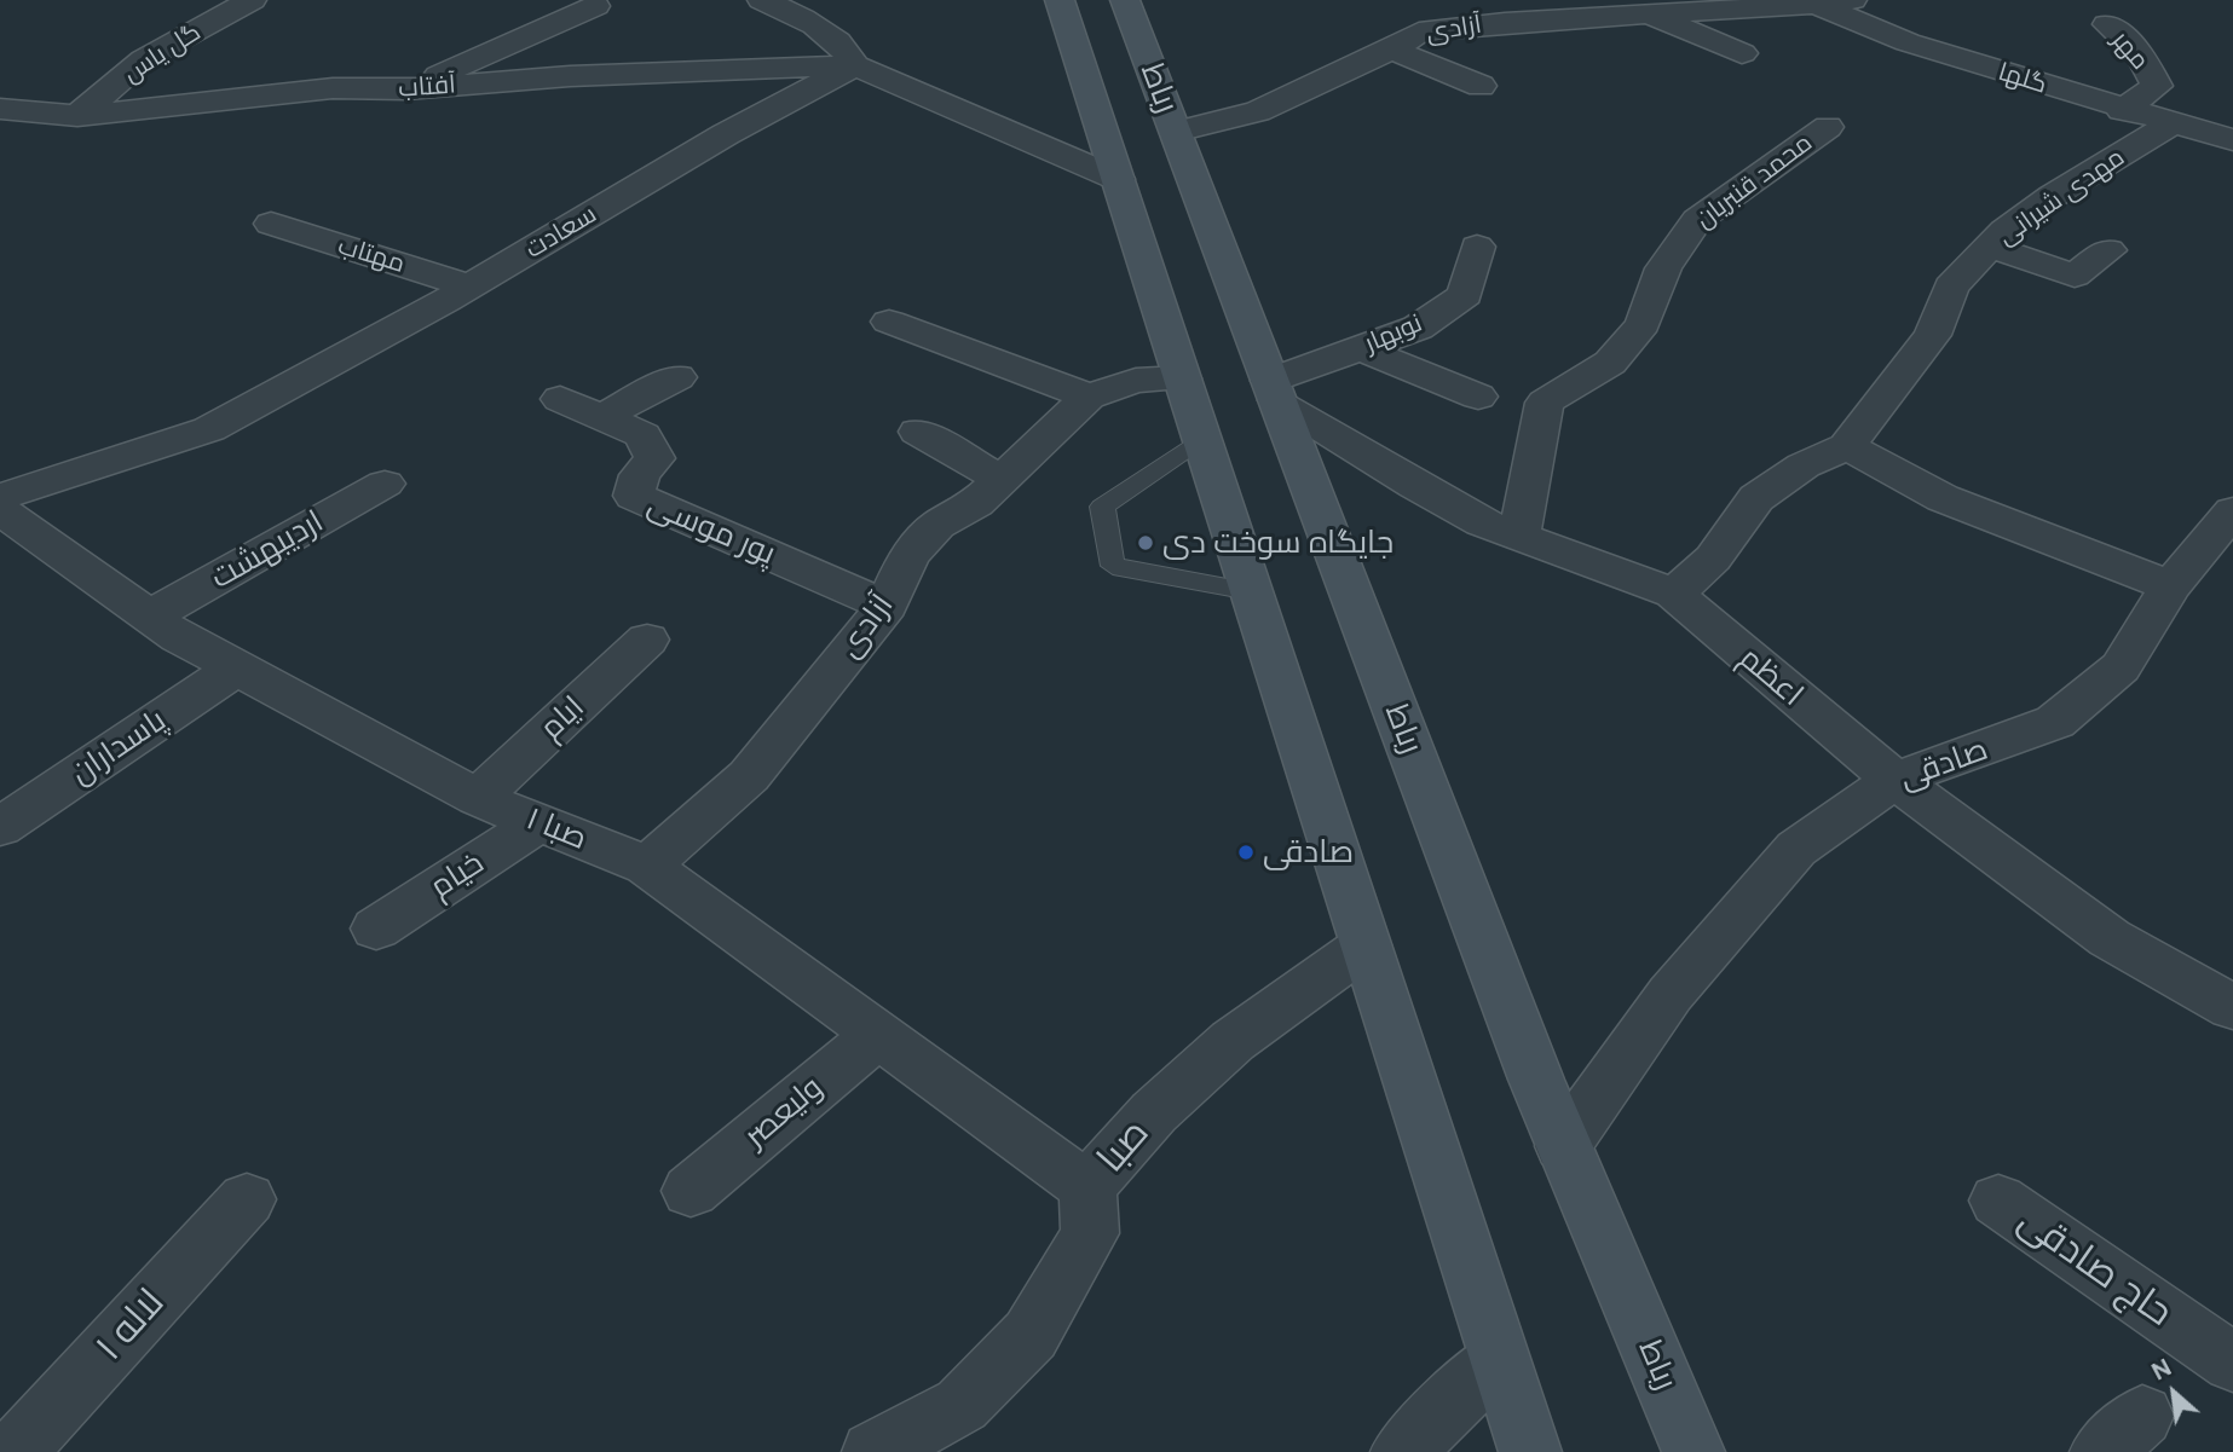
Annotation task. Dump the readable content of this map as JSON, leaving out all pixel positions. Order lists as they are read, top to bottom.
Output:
{
  "streets": {
    "main road": ["رباط"],
    "street": [
      "آزادی",
      "مهر",
      "گل یاس",
      "گلها",
      "آفتاب",
      "محمد قنبریان",
      "مهدی شیرانی",
      "سعادت",
      "مهتاب",
      "نوبهار",
      "پور موسی",
      "اردیبهشت",
      "اعظم",
      "ایام",
      "پاسداران",
      "صادقی",
      "صبا ۱",
      "خیام",
      "ولیعصر",
      "صبا",
      "حاج صادقی",
      "لاله ۱"
    ]
  },
  "crossings": [
    ["آزادی", "گلها"],
    ["آزادی", "رباط"],
    ["آزادی", "پور موسی"],
    ["آزادی", "صبا ۱"],
    ["مهر", "گلها"],
    ["گل یاس", "آفتاب"],
    ["گلها", "مهدی شیرانی"],
    ["آفتاب", "سعادت"],
    ["رباط", "نوبهار"],
    ["رباط", "اعظم"],
    ["رباط", "صادقی"],
    ["رباط", "صبا"],
    ["محمد قنبریان", "اعظم"],
    ["مهدی شیرانی", "اعظم"],
    ["سعادت", "مهتاب"],
    ["نوبهار", "اعظم"],
    ["اردیبهشت", "صبا ۱"],
    ["اعظم", "صادقی"],
    ["ایام", "صبا ۱"],
    ["پاسداران", "صبا ۱"],
    ["صبا ۱", "خیام"],
    ["صبا ۱", "ولیعصر"],
    ["صبا ۱", "صبا"]
  ],
  "places": ["جایگاه سوخت دی", "صادقی"],
  "north": "top left"
}
